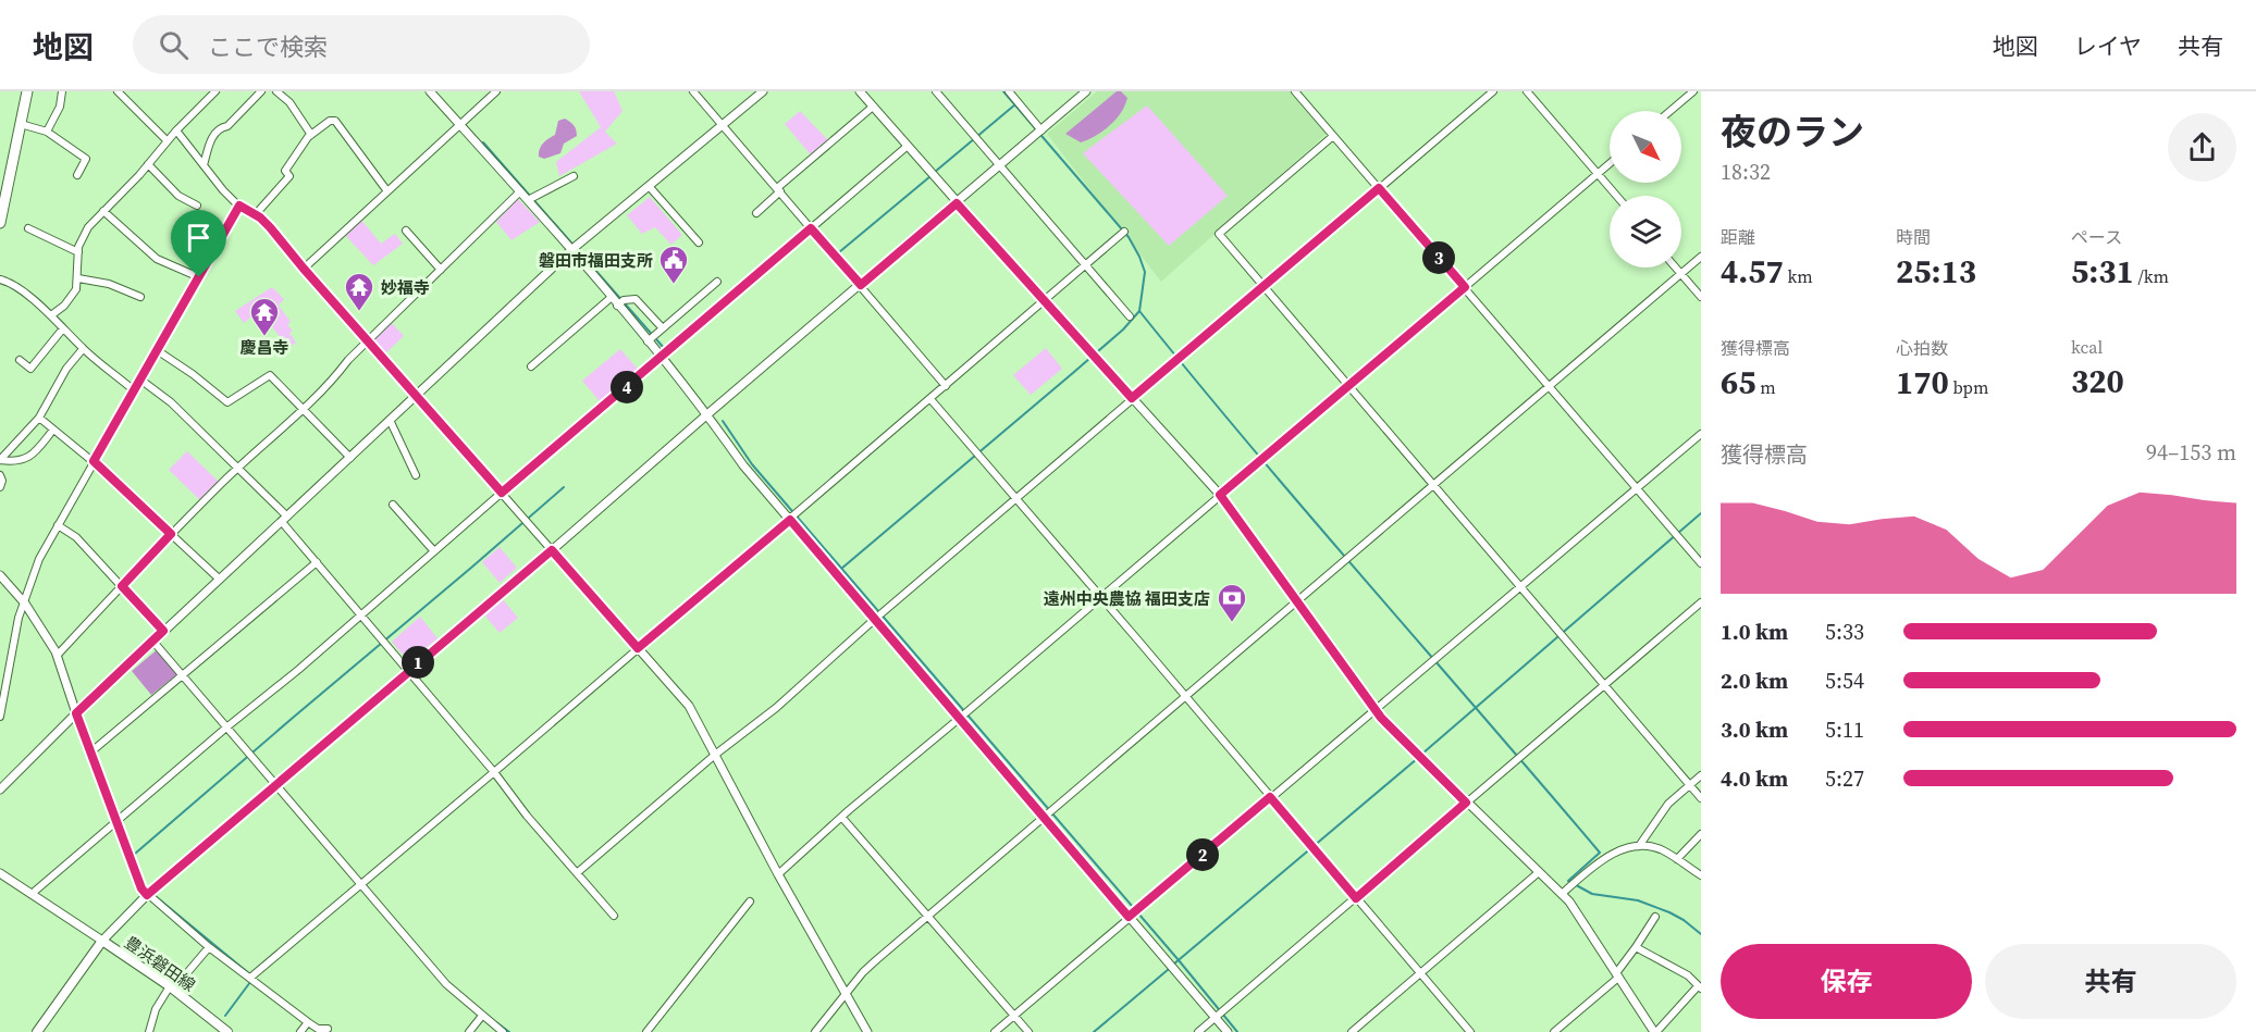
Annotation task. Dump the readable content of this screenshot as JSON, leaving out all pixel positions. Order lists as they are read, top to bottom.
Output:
{
  "streets": {
    "main road": ["豊浜磐田線"]
  },
  "places": {
    "public building": ["磐田市福田支所"],
    "temple": ["妙福寺", "慶昌寺"],
    "bank": ["遠州中央農協 福田支店"]
  },
  "north": "bottom right",
  "page": {
    "header": "地図",
    "search": "ここで検索",
    "nav": ["地図", "レイヤ", "共有"],
    "heading": ["夜のラン", "18:32"],
    "stats": [
      ["距離", "4.57 km"],
      ["時間", "25:13"],
      ["ペース", "5:31 /km"],
      ["獲得標高", "65 m"],
      ["心拍数", "170 bpm"],
      ["kcal", "320"]
    ],
    "pins": [
      "3",
      "4",
      "1",
      "2"
    ],
    "chart": ["獲得標高", "94–153 m"],
    "list": [
      {
        "name": "1.0 km",
        "note": "5:33"
      },
      {
        "name": "2.0 km",
        "note": "5:54"
      },
      {
        "name": "3.0 km",
        "note": "5:11"
      },
      {
        "name": "4.0 km",
        "note": "5:27"
      }
    ],
    "buttons": ["保存", "共有"]
  }
}
